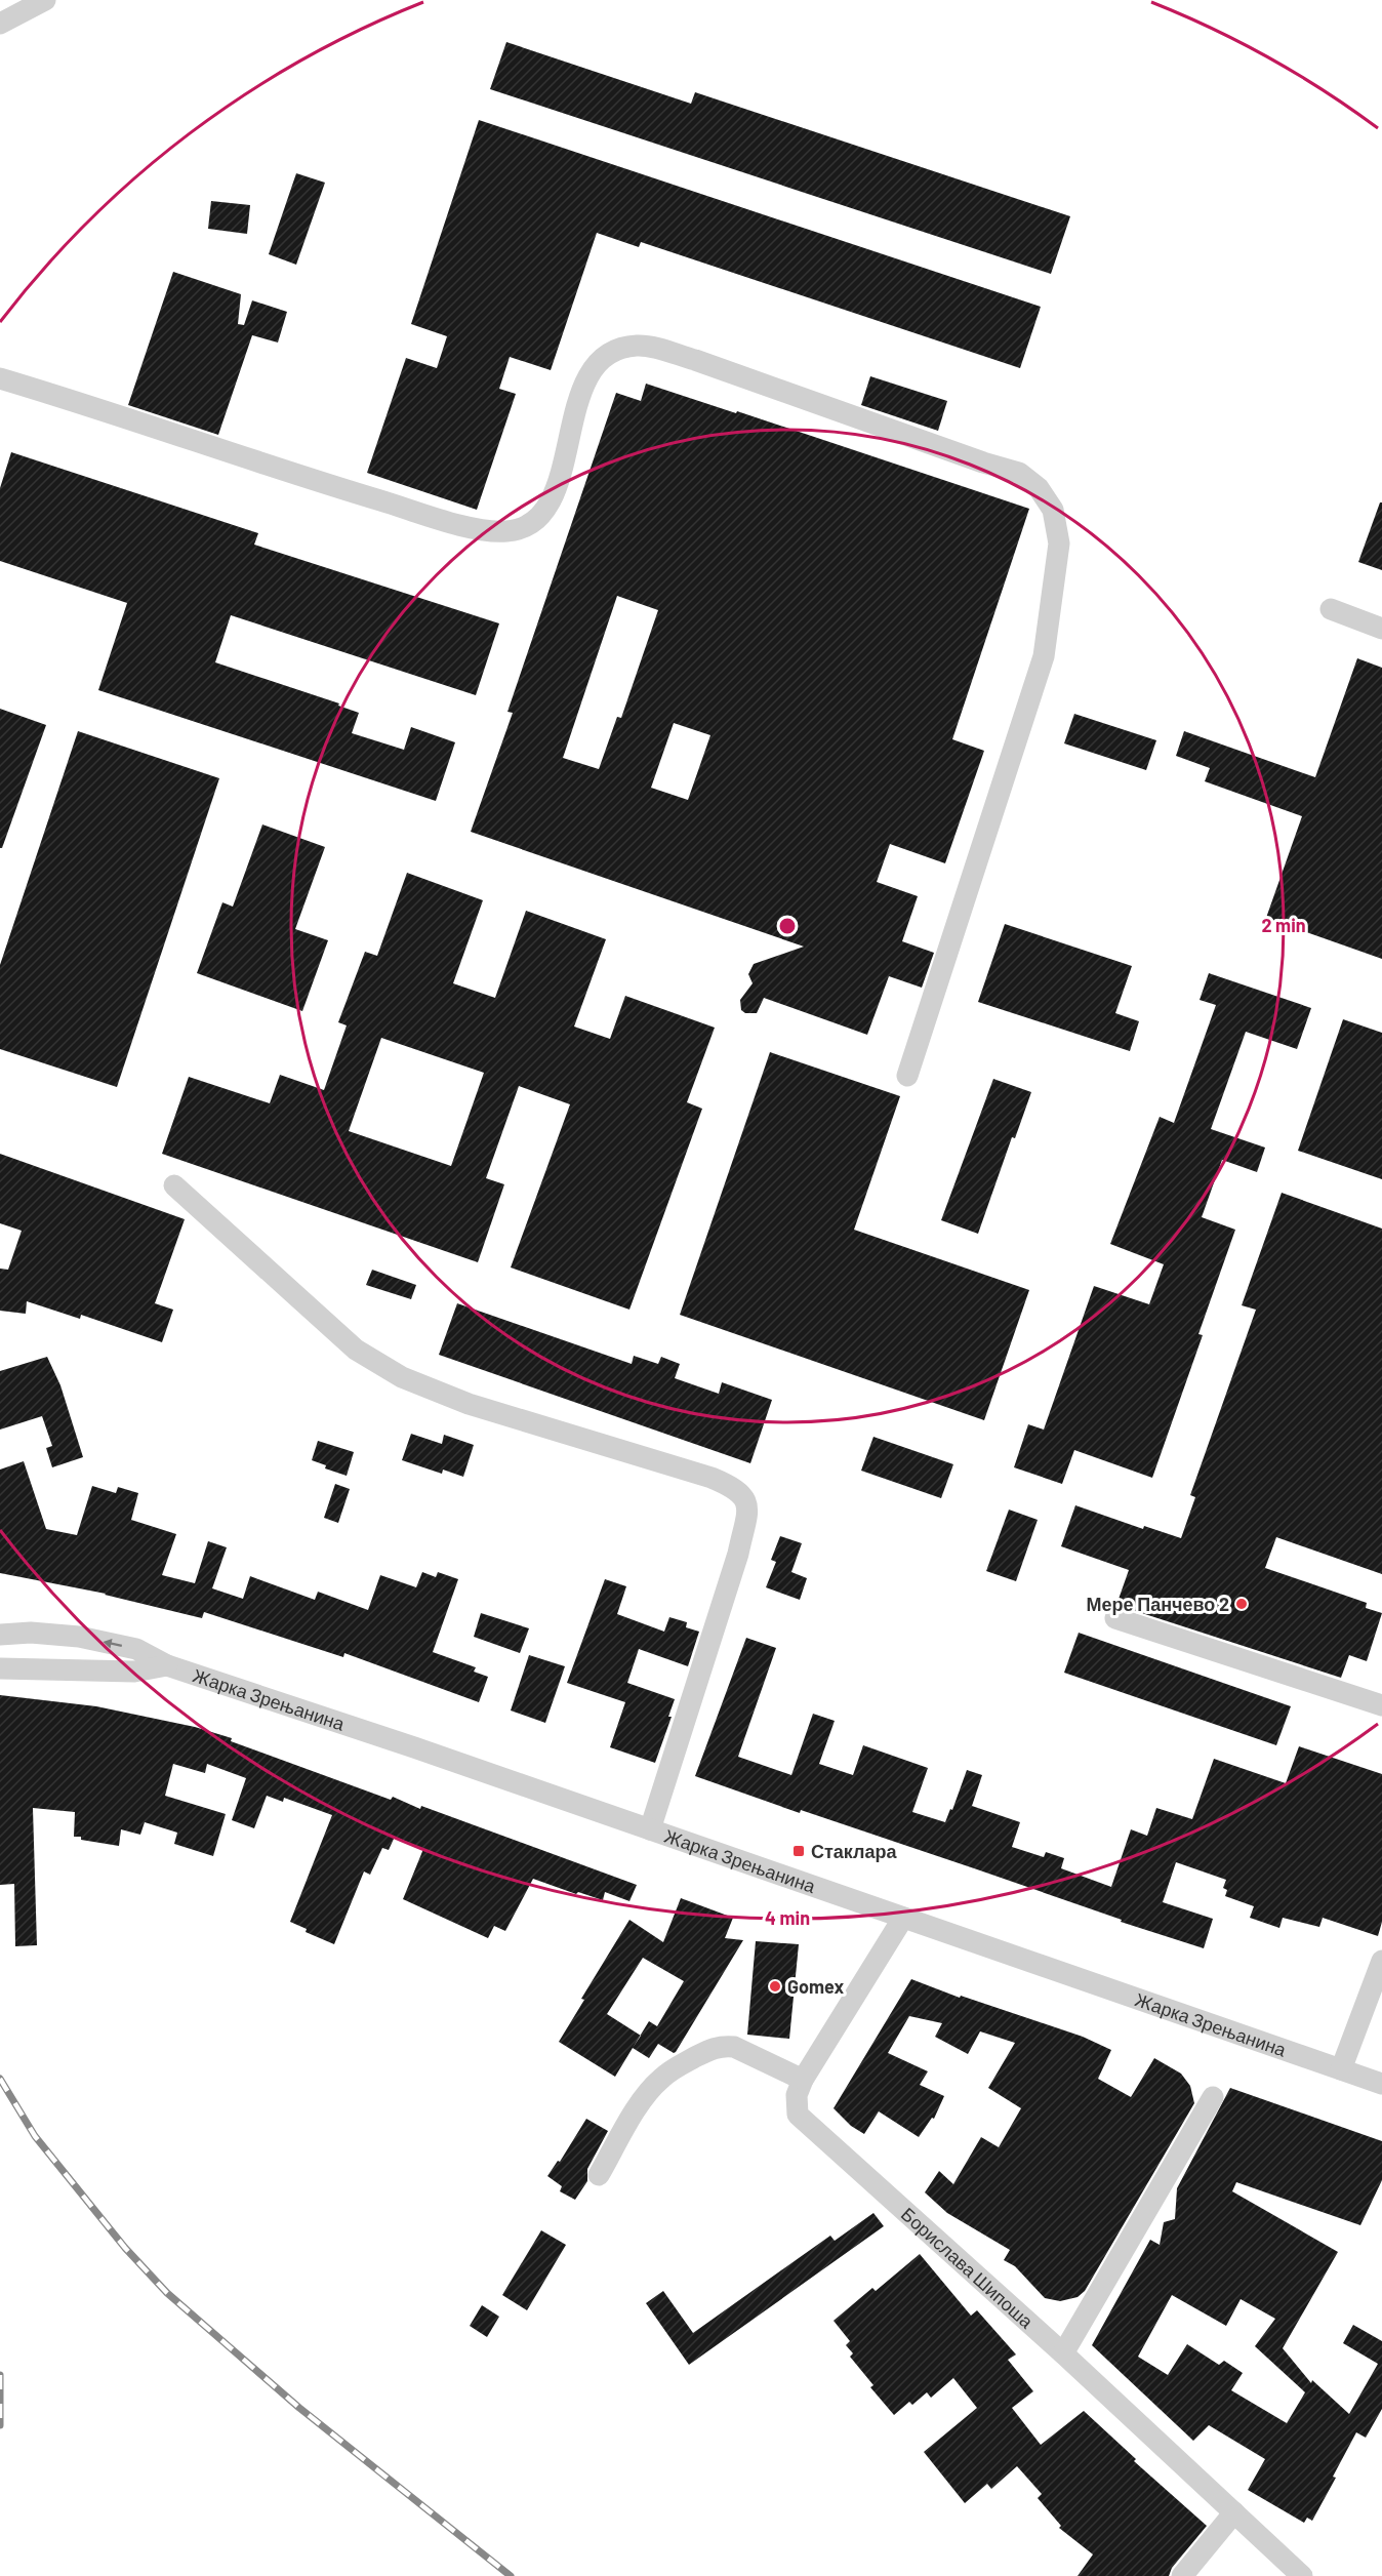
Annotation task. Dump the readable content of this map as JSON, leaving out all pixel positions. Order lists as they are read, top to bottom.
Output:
{
  "streets": {
    "street": ["Жарка Зрењанина", "Борислава Шипоша"]
  },
  "crossings": [
    ["Жарка Зрењанина", "Борислава Шипоша"]
  ],
  "places": {
    "other": ["Мере Панчево 2", "Gomex"],
    "transit": ["Стаклара"]
  },
  "rings": ["2 min", "4 min"]
}
